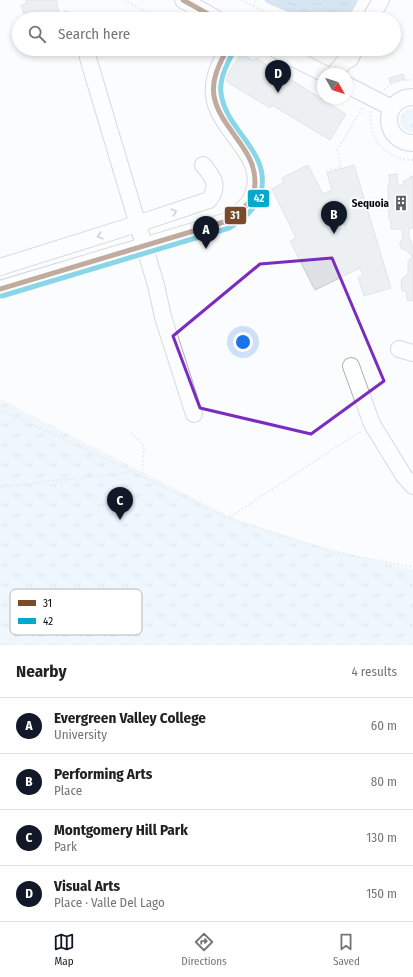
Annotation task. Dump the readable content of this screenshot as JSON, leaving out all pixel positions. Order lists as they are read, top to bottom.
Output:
{
  "places": {
    "building": ["Sequoia"]
  },
  "lines": ["transit line 31", "transit line 42"],
  "legend": ["31", "42"],
  "north": "bottom right",
  "page": {
    "search": "Search here",
    "pins": [
      "D",
      "B",
      "A",
      "C"
    ],
    "heading": ["Nearby", "4 results"],
    "list": [
      {
        "mark": "A",
        "name": "Evergreen Valley College",
        "note": "University",
        "value": "60 m"
      },
      {
        "mark": "B",
        "name": "Performing Arts",
        "note": "Place",
        "value": "80 m"
      },
      {
        "mark": "C",
        "name": "Montgomery Hill Park",
        "note": "Park",
        "value": "130 m"
      },
      {
        "mark": "D",
        "name": "Visual Arts",
        "note": "Place · Valle Del Lago",
        "value": "150 m"
      }
    ],
    "nav": ["Map", "Directions", "Saved"]
  }
}
